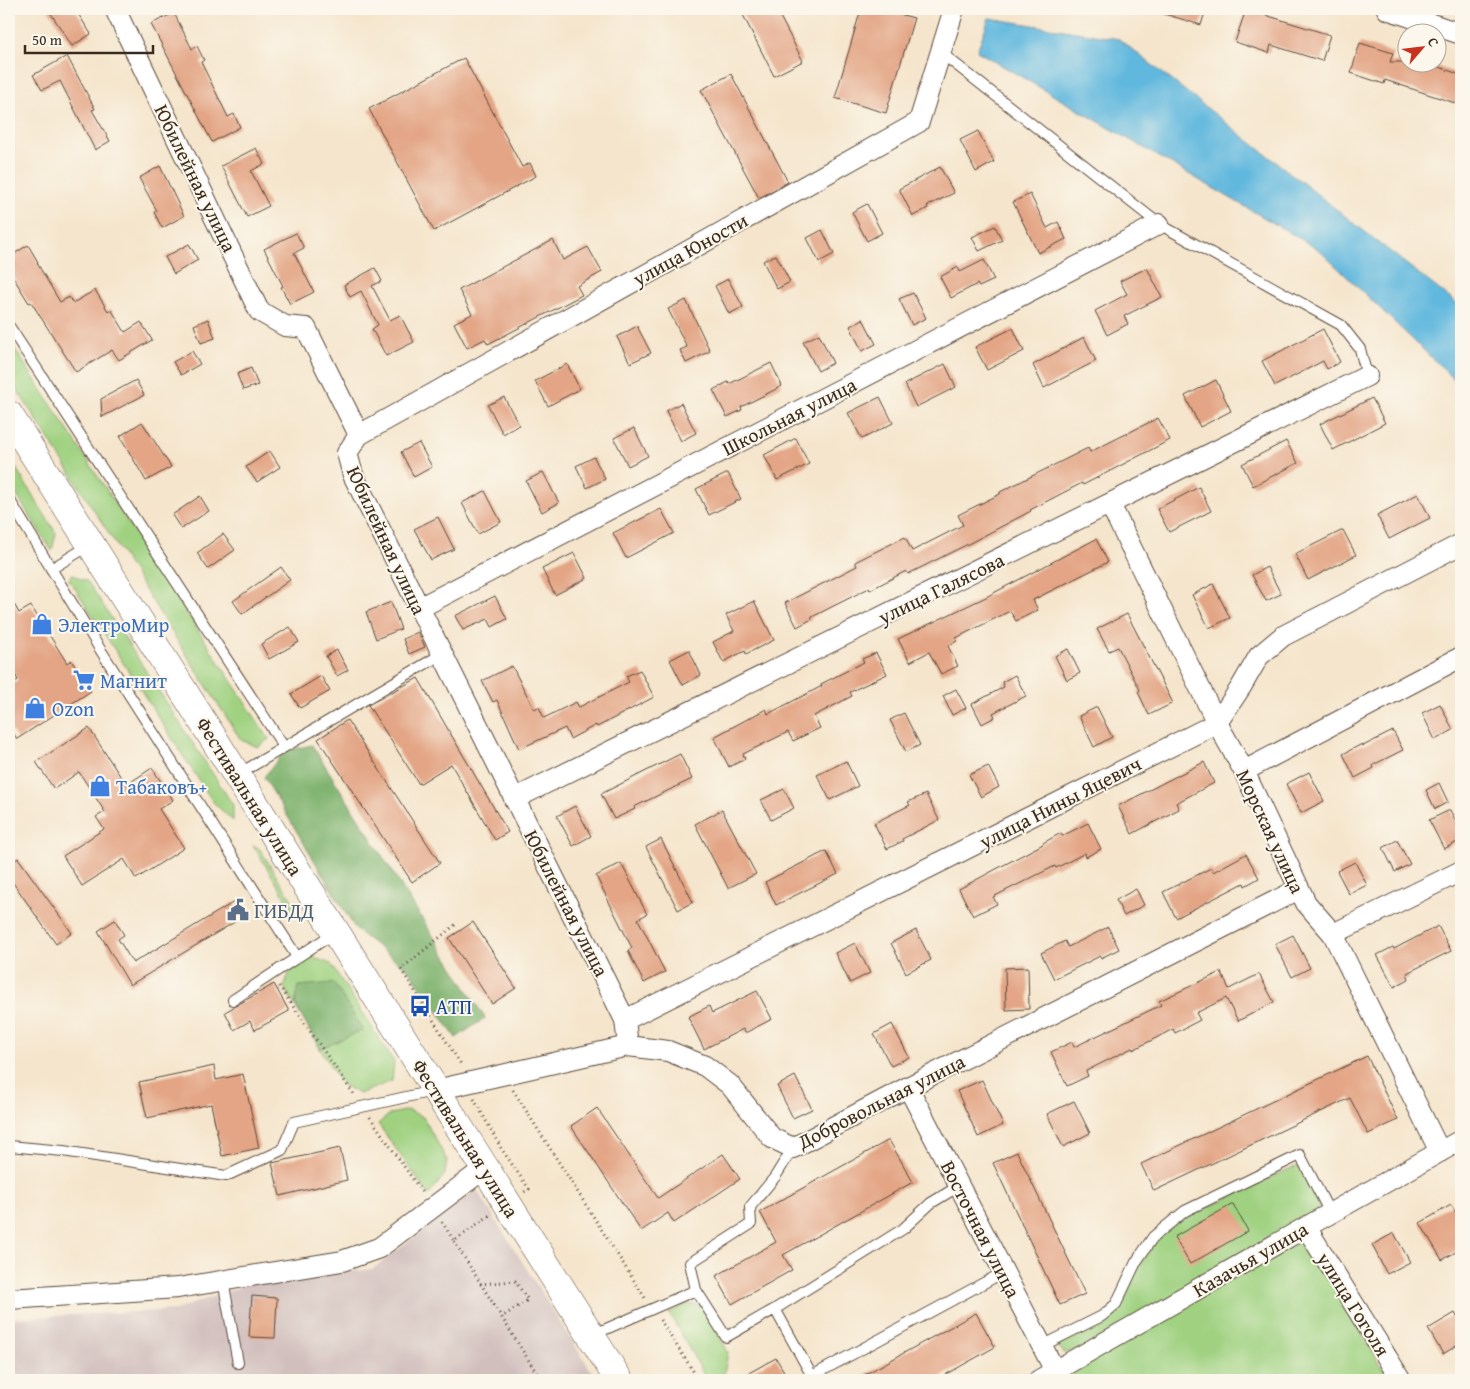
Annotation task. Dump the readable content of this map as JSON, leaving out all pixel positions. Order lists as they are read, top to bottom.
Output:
{
  "streets": {
    "main road": ["Фестивальная улица"],
    "street": [
      "Юбилейная улица",
      "улица Юности",
      "Школьная улица",
      "улица Галясова",
      "улица Нины Яцевич",
      "Морская улица",
      "Добровольная улица",
      "Восточная улица",
      "Казачья улица",
      "улица Гоголя"
    ]
  },
  "crossings": [
    ["Юбилейная улица", "улица Юности"],
    ["Юбилейная улица", "Школьная улица"],
    ["Юбилейная улица", "улица Галясова"],
    ["Юбилейная улица", "улица Нины Яцевич"],
    ["Юбилейная улица", "Добровольная улица"],
    ["улица Галясова", "Морская улица"],
    ["Фестивальная улица", "Добровольная улица"],
    ["улица Нины Яцевич", "Морская улица"],
    ["Морская улица", "Добровольная улица"],
    ["Морская улица", "Казачья улица"],
    ["Добровольная улица", "Восточная улица"],
    ["Восточная улица", "Казачья улица"],
    ["Казачья улица", "улица Гоголя"]
  ],
  "places": {
    "shop": ["ЭлектроМир", "Ozon", "Табаковъ+"],
    "supermarket": ["Магнит"],
    "public building": ["ГИБДД"],
    "bus stop": ["АТП"]
  },
  "scale_bar": "50 m",
  "north": "top right"
}
